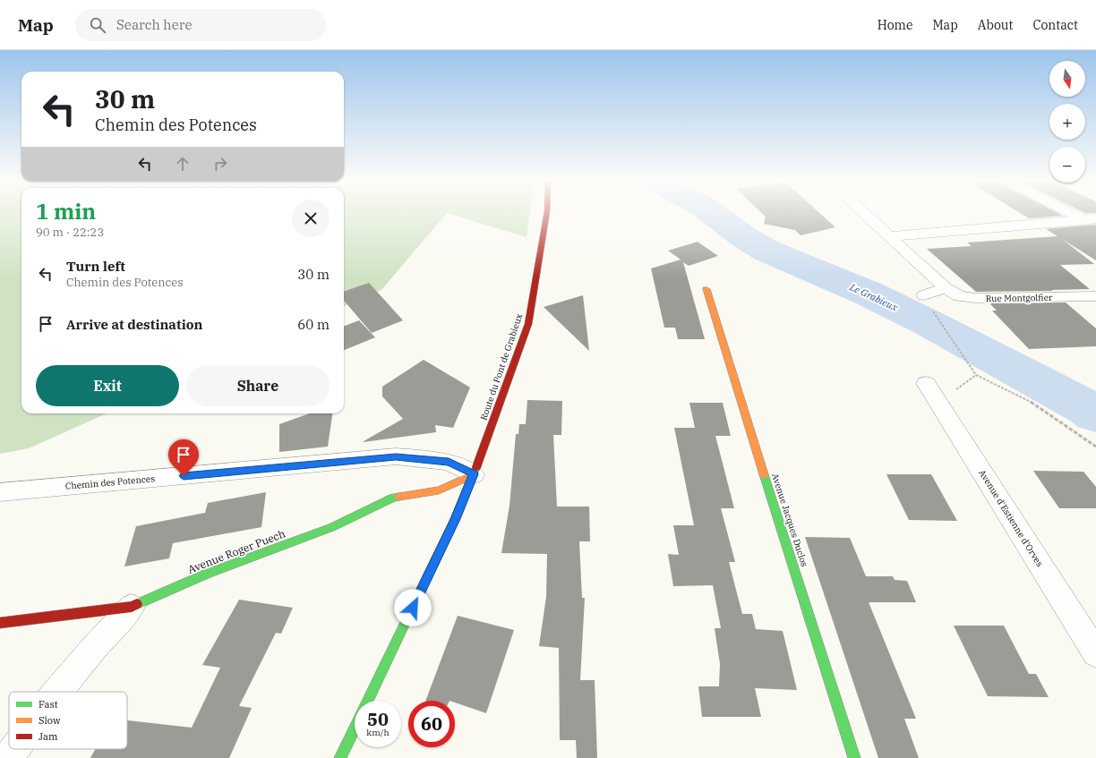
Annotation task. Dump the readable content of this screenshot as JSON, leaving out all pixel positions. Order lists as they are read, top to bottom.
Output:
{
  "streets": {
    "street": [
      "Rue Montgolfier",
      "Route du Pont de Grabieux",
      "Chemin des Potences",
      "Avenue d'Estienne d'Orves",
      "Avenue Jacques Duclos",
      "Avenue Roger Puech"
    ]
  },
  "crossings": [
    ["Route du Pont de Grabieux", "Chemin des Potences"],
    ["Route du Pont de Grabieux", "Avenue Roger Puech"],
    ["Chemin des Potences", "Avenue Roger Puech"]
  ],
  "water": ["Le Grabieux"],
  "legend": ["Fast", "Slow", "Jam"],
  "north": "bottom",
  "page": {
    "header": "Map",
    "search": "Search here",
    "nav": [
      "Home",
      "Map",
      "About",
      "Contact"
    ],
    "map_buttons": ["+", "−"],
    "turn": ["30 m", "Chemin des Potences"],
    "heading": ["1 min", "90 m · 22:23"],
    "list": [
      {
        "name": "Turn left",
        "note": "Chemin des Potences",
        "value": "30 m"
      },
      {
        "name": "Arrive at destination",
        "value": "60 m"
      }
    ],
    "buttons": ["Exit", "Share"],
    "speed": "50 km/h",
    "limit": "60"
  }
}
